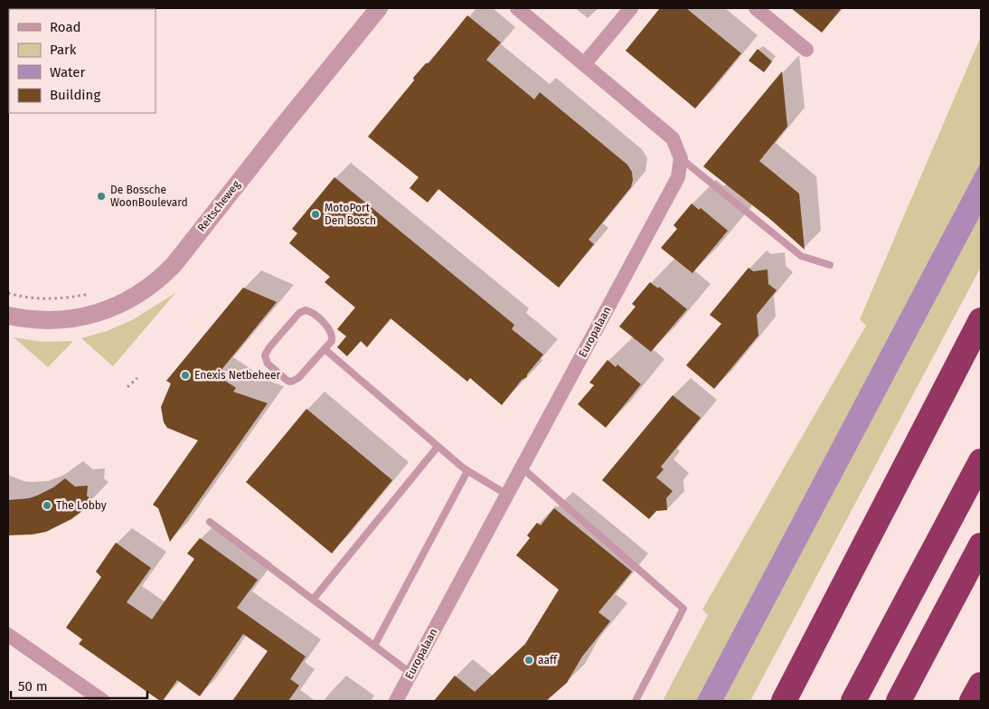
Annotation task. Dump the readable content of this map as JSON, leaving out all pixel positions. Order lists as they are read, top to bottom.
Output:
{
  "streets": {
    "street": ["Reitscheweg", "Europalaan"]
  },
  "places": [
    "De Bossche WoonBoulevard",
    "MotoPort Den Bosch",
    "Enexis Netbeheer",
    "The Lobby",
    "aaff"
  ],
  "legend": [
    "Road",
    "Park",
    "Water",
    "Building"
  ],
  "scale_bar": "50 m"
}
